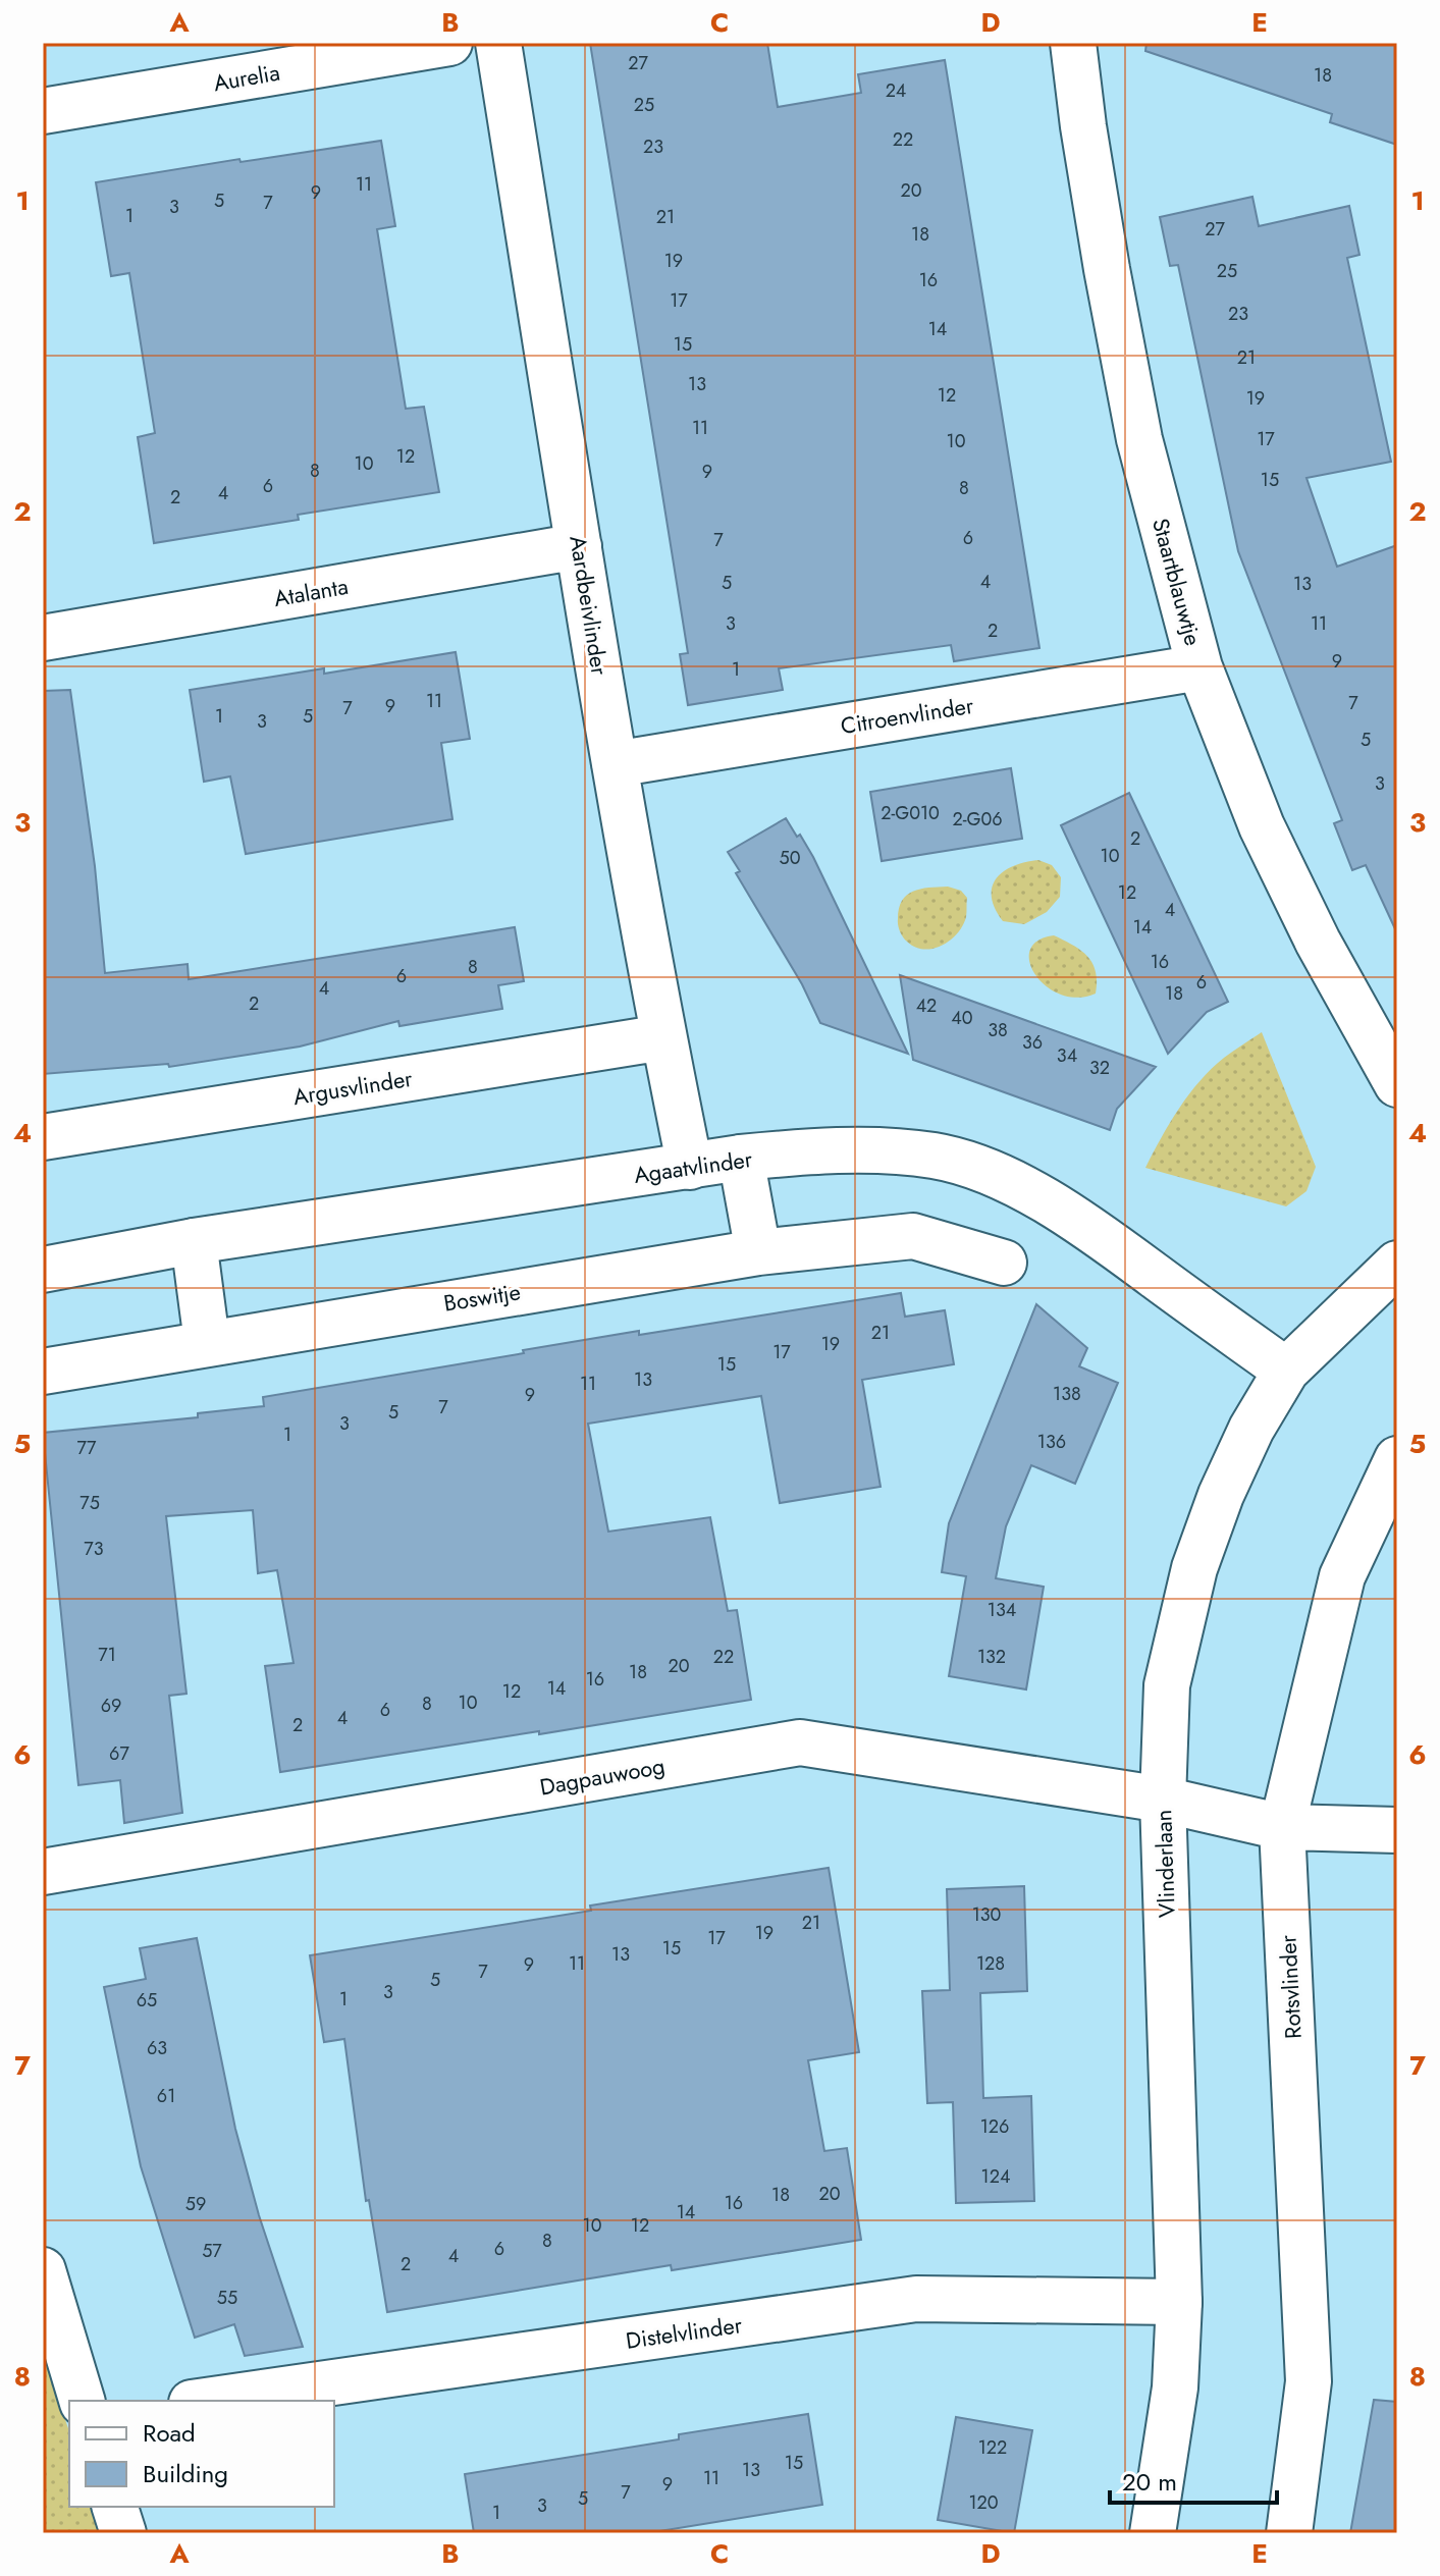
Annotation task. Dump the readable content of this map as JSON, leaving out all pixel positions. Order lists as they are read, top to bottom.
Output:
{
  "streets": {
    "street": [
      "Aurelia",
      "Staartblauwtje",
      "Atalanta",
      "Aardbeivlinder",
      "Citroenvlinder",
      "Argusvlinder",
      "Agaatvlinder",
      "Boswitje",
      "Dagpauwoog",
      "Vlinderlaan",
      "Rotsvlinder",
      "Distelvlinder"
    ]
  },
  "crossings": [
    ["Staartblauwtje", "Citroenvlinder"],
    ["Atalanta", "Aardbeivlinder"],
    ["Aardbeivlinder", "Citroenvlinder"],
    ["Aardbeivlinder", "Argusvlinder"],
    ["Aardbeivlinder", "Agaatvlinder"],
    ["Agaatvlinder", "Vlinderlaan"],
    ["Dagpauwoog", "Vlinderlaan"],
    ["Dagpauwoog", "Rotsvlinder"],
    ["Vlinderlaan", "Distelvlinder"]
  ],
  "house_numbers": [
    "27",
    "18",
    "24",
    "25",
    "22",
    "23",
    "11",
    "20",
    "9",
    "5",
    "7",
    "3",
    "1",
    "21",
    "27",
    "18",
    "19",
    "25",
    "16",
    "17",
    "23",
    "14",
    "15",
    "21",
    "13",
    "12",
    "19",
    "11",
    "17",
    "10",
    "12",
    "10",
    "8",
    "9",
    "15",
    "6",
    "8",
    "4",
    "2",
    "6",
    "7",
    "4",
    "5",
    "13",
    "3",
    "11",
    "2",
    "9",
    "1",
    "11",
    "7",
    "9",
    "7",
    "1",
    "5",
    "3",
    "5",
    "3",
    "2-G010",
    "2-G06",
    "2",
    "10",
    "50",
    "12",
    "4",
    "14",
    "16",
    "8",
    "6",
    "6",
    "4",
    "18",
    "2",
    "42",
    "40",
    "38",
    "36",
    "34",
    "32",
    "21",
    "19",
    "17",
    "15",
    "13",
    "11",
    "138",
    "9",
    "7",
    "5",
    "3",
    "1",
    "136",
    "77",
    "75",
    "73",
    "134",
    "71",
    "22",
    "132",
    "20",
    "18",
    "16",
    "14",
    "12",
    "10",
    "8",
    "69",
    "6",
    "4",
    "2",
    "67",
    "130",
    "21",
    "19",
    "17",
    "15",
    "13",
    "11",
    "128",
    "9",
    "7",
    "5",
    "3",
    "1",
    "65",
    "63",
    "61",
    "126",
    "124",
    "20",
    "18",
    "16",
    "59",
    "14",
    "10",
    "12",
    "8",
    "6",
    "57",
    "4",
    "2",
    "55",
    "122",
    "15",
    "13",
    "11",
    "9",
    "7",
    "5",
    "120",
    "3",
    "1"
  ],
  "legend": ["Road", "Building"],
  "scale_bar": "20 m",
  "grid": {
    "columns": [
      "A",
      "B",
      "C",
      "D",
      "E"
    ],
    "rows": [
      "1",
      "2",
      "3",
      "4",
      "5",
      "6",
      "7",
      "8"
    ]
  }
}
